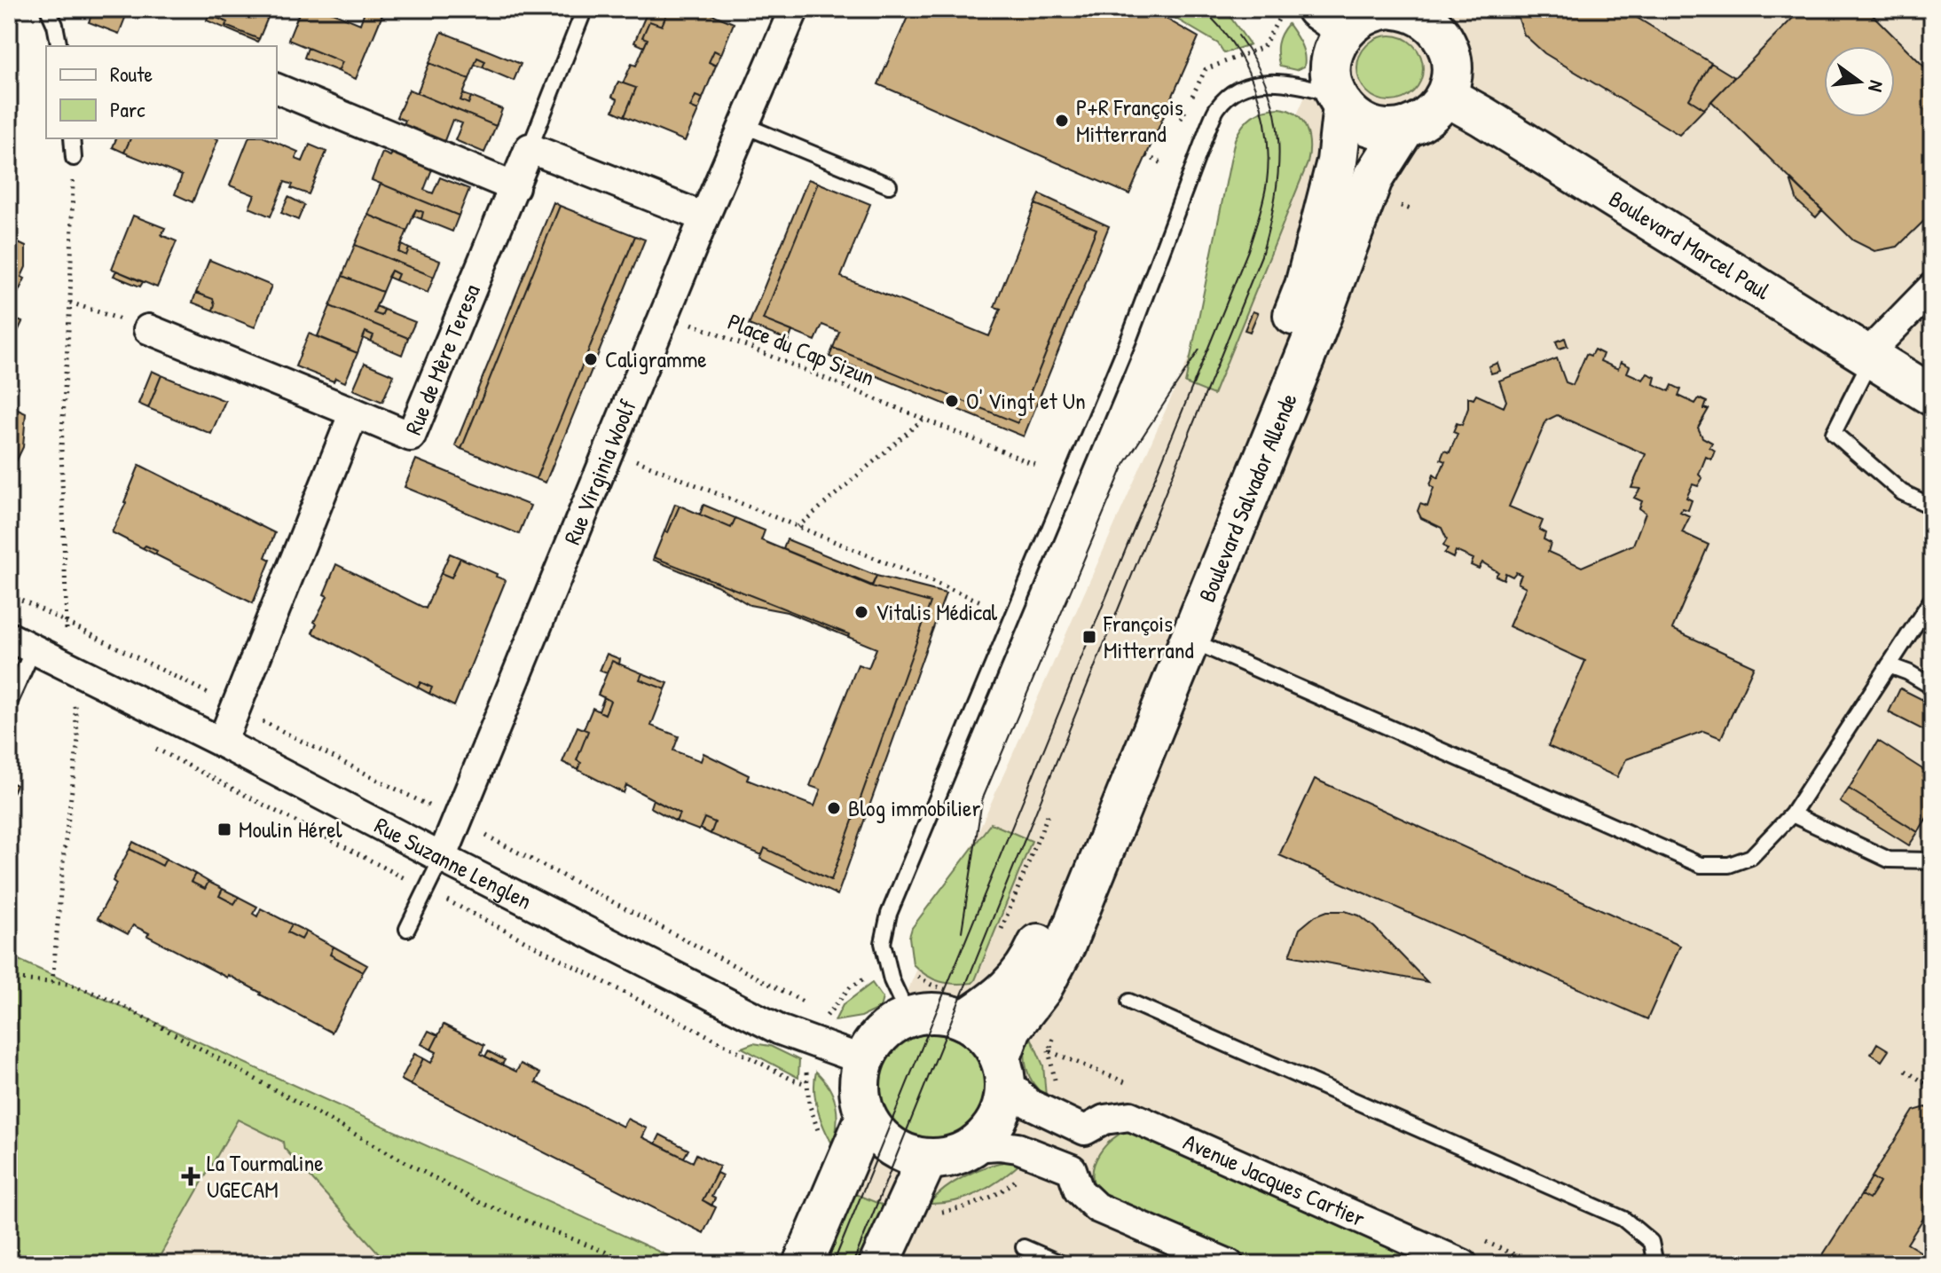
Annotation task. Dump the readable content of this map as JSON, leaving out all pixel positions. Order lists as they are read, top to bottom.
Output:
{
  "streets": {
    "street": [
      "Boulevard Marcel Paul",
      "Rue de Mère Teresa",
      "Rue Virginia Woolf",
      "Boulevard Salvador Allende",
      "Rue Suzanne Lenglen",
      "Avenue Jacques Cartier"
    ],
    "path": ["Place du Cap Sizun"]
  },
  "crossings": [
    ["Place du Cap Sizun", "Rue Virginia Woolf"],
    ["Rue Virginia Woolf", "Rue Suzanne Lenglen"],
    ["Boulevard Salvador Allende", "Rue Suzanne Lenglen"]
  ],
  "places": {
    "other": [
      "P+R François Mitterrand",
      "Caligramme",
      "O' Vingt et Un",
      "Vitalis Médical",
      "Blog immobilier"
    ],
    "transit": ["François Mitterrand", "Moulin Hérel"],
    "health": ["La Tourmaline UGECAM"]
  },
  "legend": ["Route", "Parc"],
  "north": "right"
}
